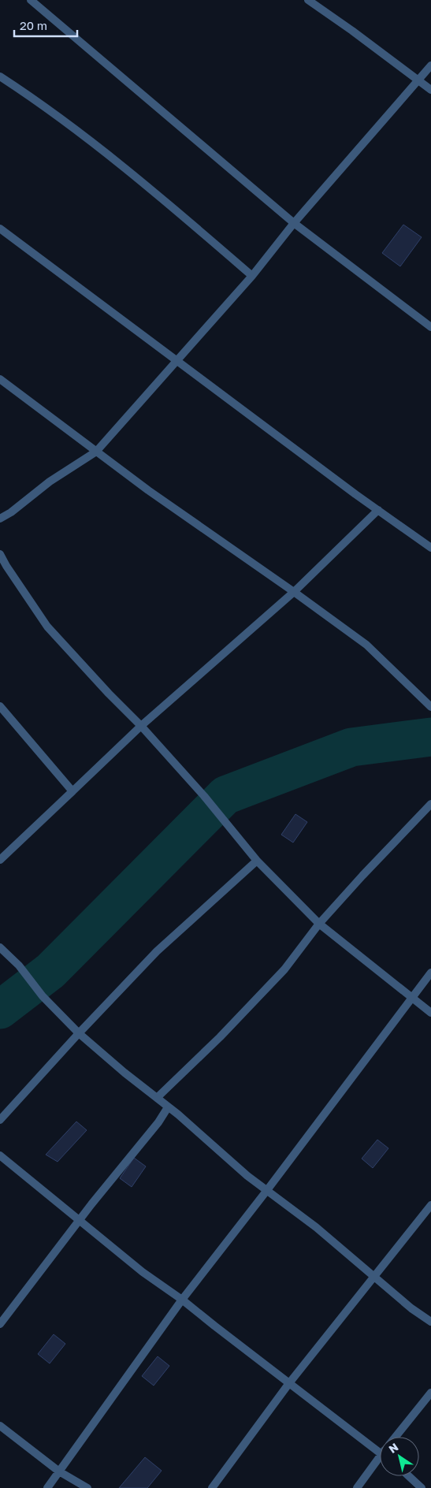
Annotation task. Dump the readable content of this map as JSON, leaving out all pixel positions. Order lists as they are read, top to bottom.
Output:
{
  "scale_bar": "20 m",
  "north": "top left"
}
